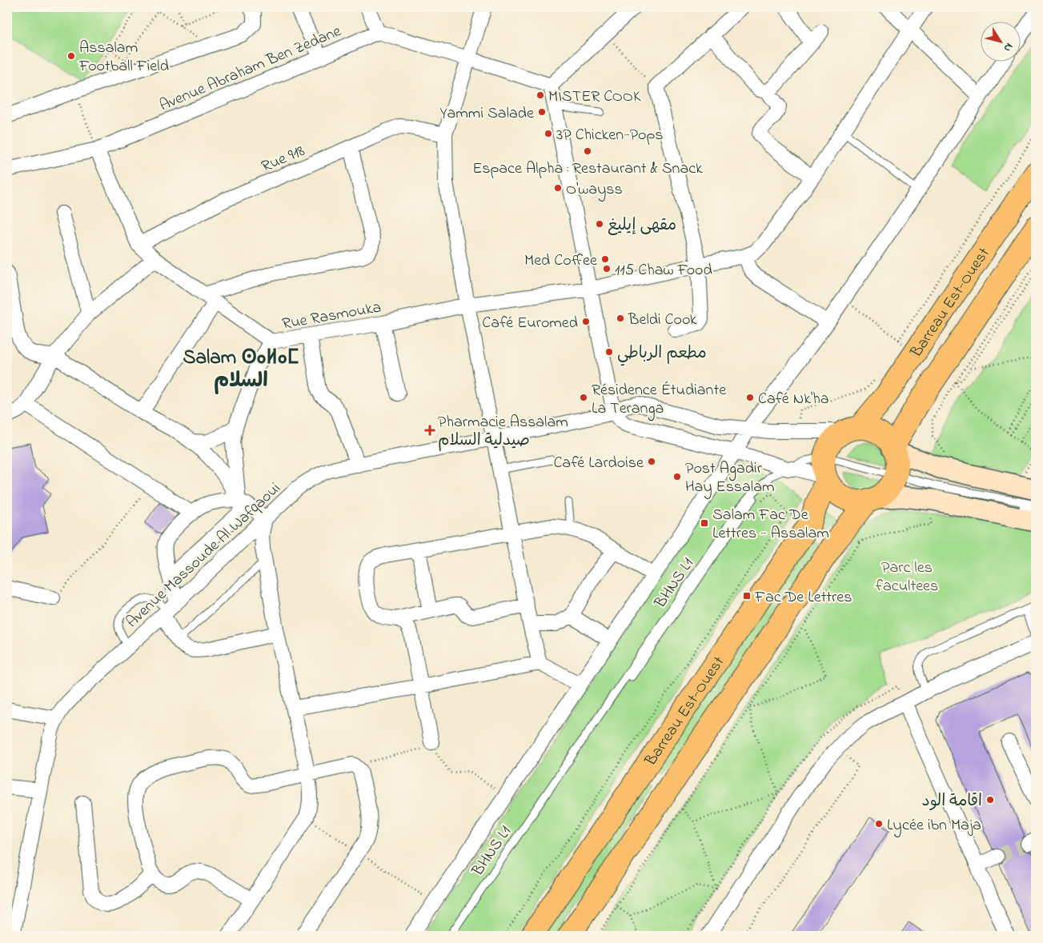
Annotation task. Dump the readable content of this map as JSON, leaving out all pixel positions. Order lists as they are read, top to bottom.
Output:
{
  "streets": {
    "main road": ["Barreau Est-Ouest"],
    "street": [
      "Avenue Abraham Ben Zedane",
      "Rue 918",
      "Rue Rasmouka",
      "Avenue Massoude Al Wafqaoui"
    ],
    "lane": ["BHNS L1"]
  },
  "crossings": [
    ["Avenue Abraham Ben Zedane", "Rue Rasmouka"],
    ["Rue 918", "Rue Rasmouka"],
    ["Barreau Est-Ouest", "Avenue Massoude Al Wafqaoui"],
    ["Barreau Est-Ouest", "BHNS L1"]
  ],
  "districts": ["Salam ⵙⴰⵍⴰⵎ السلام"],
  "parks": ["Parc les facultees"],
  "places": {
    "other": [
      "Assalam Football Field",
      "MISTER COOK",
      "Yammi Salade",
      "3P Chicken-Pops",
      "Espace Alpha : Restaurant & Snack",
      "O'wayss",
      "مقهى إيليغ",
      "Med Coffee",
      "115 Chaw Food",
      "Beldi Cook",
      "Café Euromed",
      "مطعم الرباطي",
      "Résidence Étudiante La Teranga",
      "Café Nk'ha",
      "Café Lardoise",
      "Post Agadir Hay Essalam",
      "اقامة الود",
      "Lycée ibn Maja"
    ],
    "health": ["Pharmacie Assalam صيدلية السلام"],
    "transit": ["Salam Fac De Lettres - Assalam", "Fac De Lettres"]
  },
  "north": "bottom right"
}
